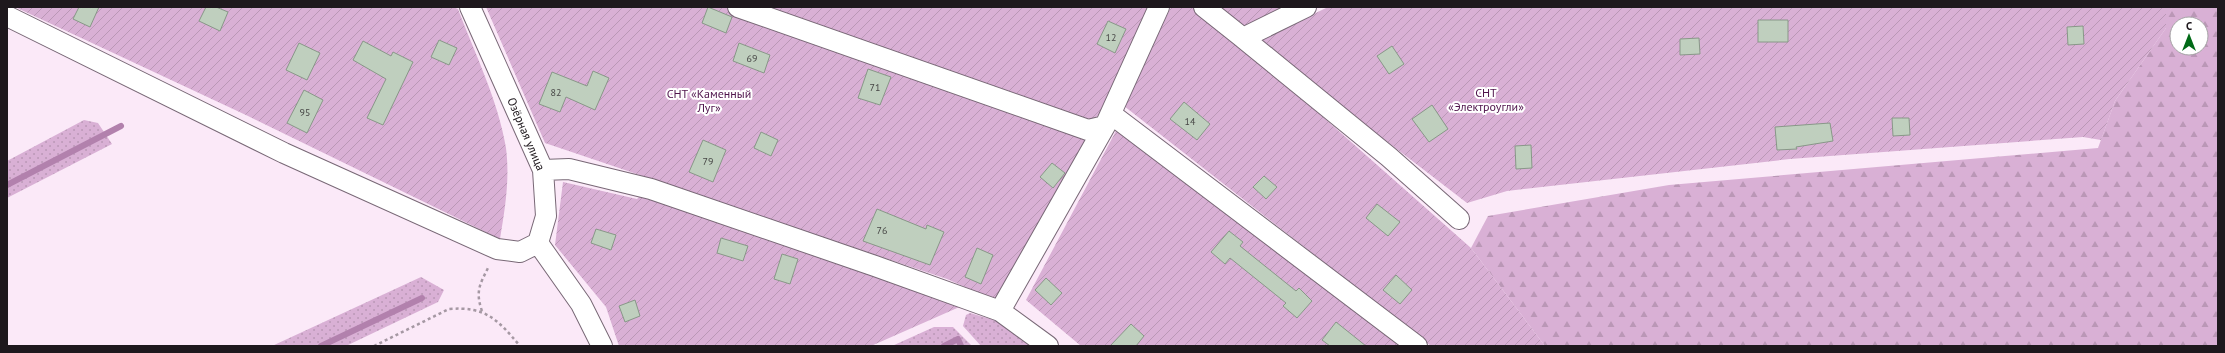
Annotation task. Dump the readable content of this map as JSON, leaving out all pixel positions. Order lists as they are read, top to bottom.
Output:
{
  "streets": {
    "street": ["Озёрная улица"]
  },
  "parks": ["СНТ «Электроугли»", "СНТ «Каменный Луг»"],
  "house_numbers": [
    "12",
    "69",
    "71",
    "82",
    "95",
    "14",
    "79",
    "76"
  ],
  "north": "top"
}
